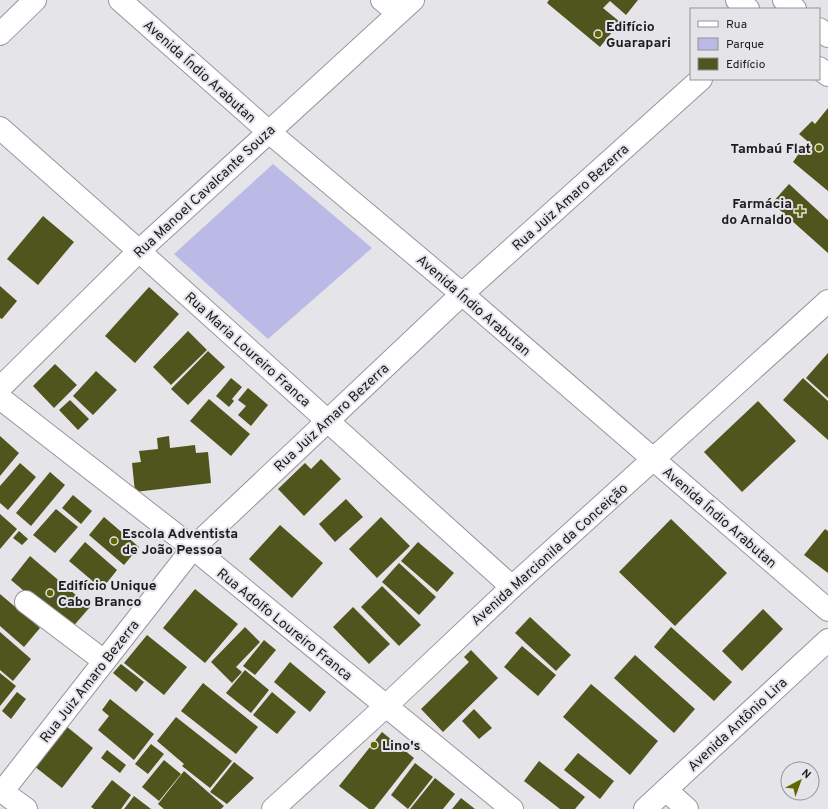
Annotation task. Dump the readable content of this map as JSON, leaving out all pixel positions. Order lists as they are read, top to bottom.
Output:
{
  "streets": {
    "street": [
      "Avenida Índio Arabutan",
      "Rua Manoel Cavalcante Souza",
      "Rua Juiz Amaro Bezerra",
      "Rua Maria Loureiro Franca",
      "Avenida Marcionila da Conceição",
      "Rua Adolfo Loureiro Franca",
      "Avenida Antônio Lira"
    ]
  },
  "crossings": [
    ["Avenida Índio Arabutan", "Rua Manoel Cavalcante Souza"],
    ["Avenida Índio Arabutan", "Rua Juiz Amaro Bezerra"],
    ["Avenida Índio Arabutan", "Avenida Marcionila da Conceição"],
    ["Rua Manoel Cavalcante Souza", "Rua Maria Loureiro Franca"],
    ["Rua Juiz Amaro Bezerra", "Rua Maria Loureiro Franca"],
    ["Rua Juiz Amaro Bezerra", "Rua Adolfo Loureiro Franca"],
    ["Rua Maria Loureiro Franca", "Avenida Marcionila da Conceição"],
    ["Avenida Marcionila da Conceição", "Rua Adolfo Loureiro Franca"]
  ],
  "places": {
    "other": [
      "Edifício Guarapari",
      "Tambaú Flat",
      "Escola Adventista de João Pessoa",
      "Edifício Unique Cabo Branco",
      "Lino's"
    ],
    "health": ["Farmácia do Arnaldo"]
  },
  "legend": ["Rua", "Parque", "Edifício"],
  "north": "top right"
}
